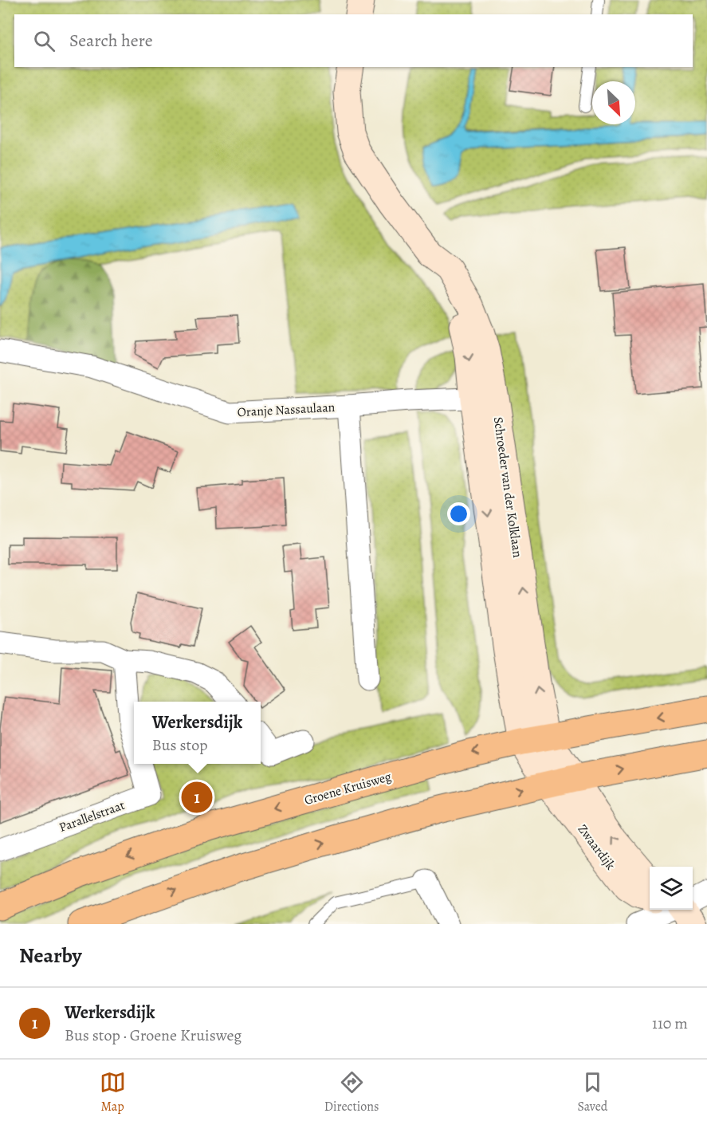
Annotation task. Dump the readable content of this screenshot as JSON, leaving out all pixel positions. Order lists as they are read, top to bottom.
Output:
{
  "streets": {
    "main road": ["Groene Kruisweg"],
    "street": [
      "Oranje Nassaulaan",
      "Schroeder van der Kolklaan",
      "Parallelstraat",
      "Zwaardijk"
    ]
  },
  "crossings": [
    ["Oranje Nassaulaan", "Schroeder van der Kolklaan"],
    ["Schroeder van der Kolklaan", "Groene Kruisweg"],
    ["Schroeder van der Kolklaan", "Zwaardijk"],
    ["Groene Kruisweg", "Zwaardijk"]
  ],
  "north": "bottom right",
  "page": {
    "search": "Search here",
    "popup": ["Werkersdijk", "Bus stop"],
    "pins": "1",
    "heading": "Nearby",
    "list": [
      {
        "mark": "1",
        "name": "Werkersdijk",
        "note": "Bus stop · Groene Kruisweg",
        "value": "110 m"
      }
    ],
    "nav": ["Map", "Directions", "Saved"]
  }
}
